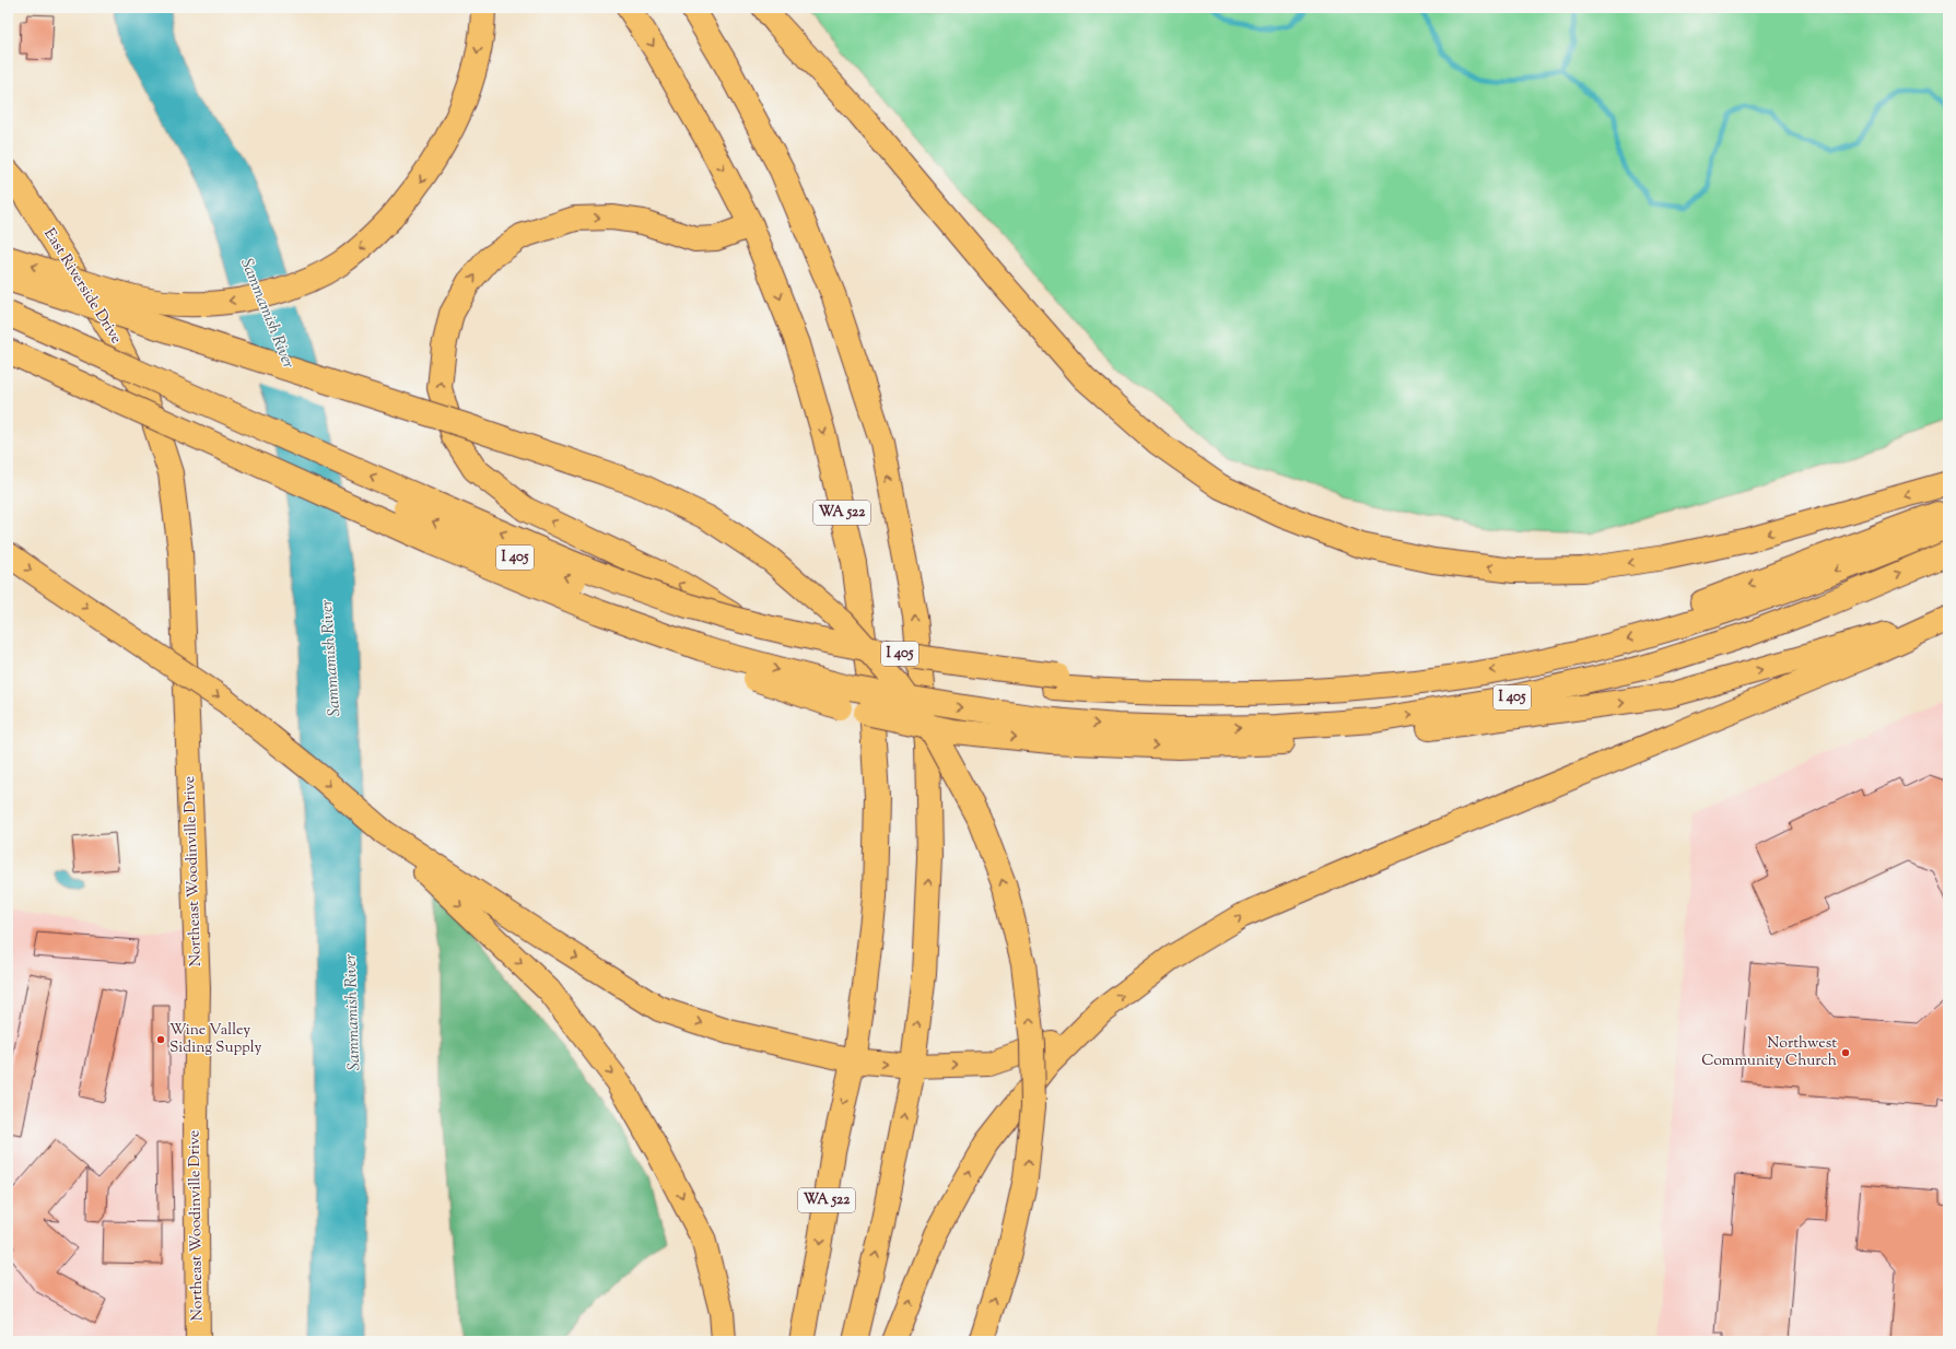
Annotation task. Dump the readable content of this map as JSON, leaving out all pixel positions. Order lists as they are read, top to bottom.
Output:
{
  "streets": {
    "main road": [
      "East Riverside Drive",
      "WA 522",
      "I 405",
      "Northeast Woodinville Drive"
    ]
  },
  "crossings": [
    ["East Riverside Drive", "Northeast Woodinville Drive"]
  ],
  "water": ["Sammamish River"],
  "places": ["Wine Valley Siding Supply", "Northwest Community Church"]
}
